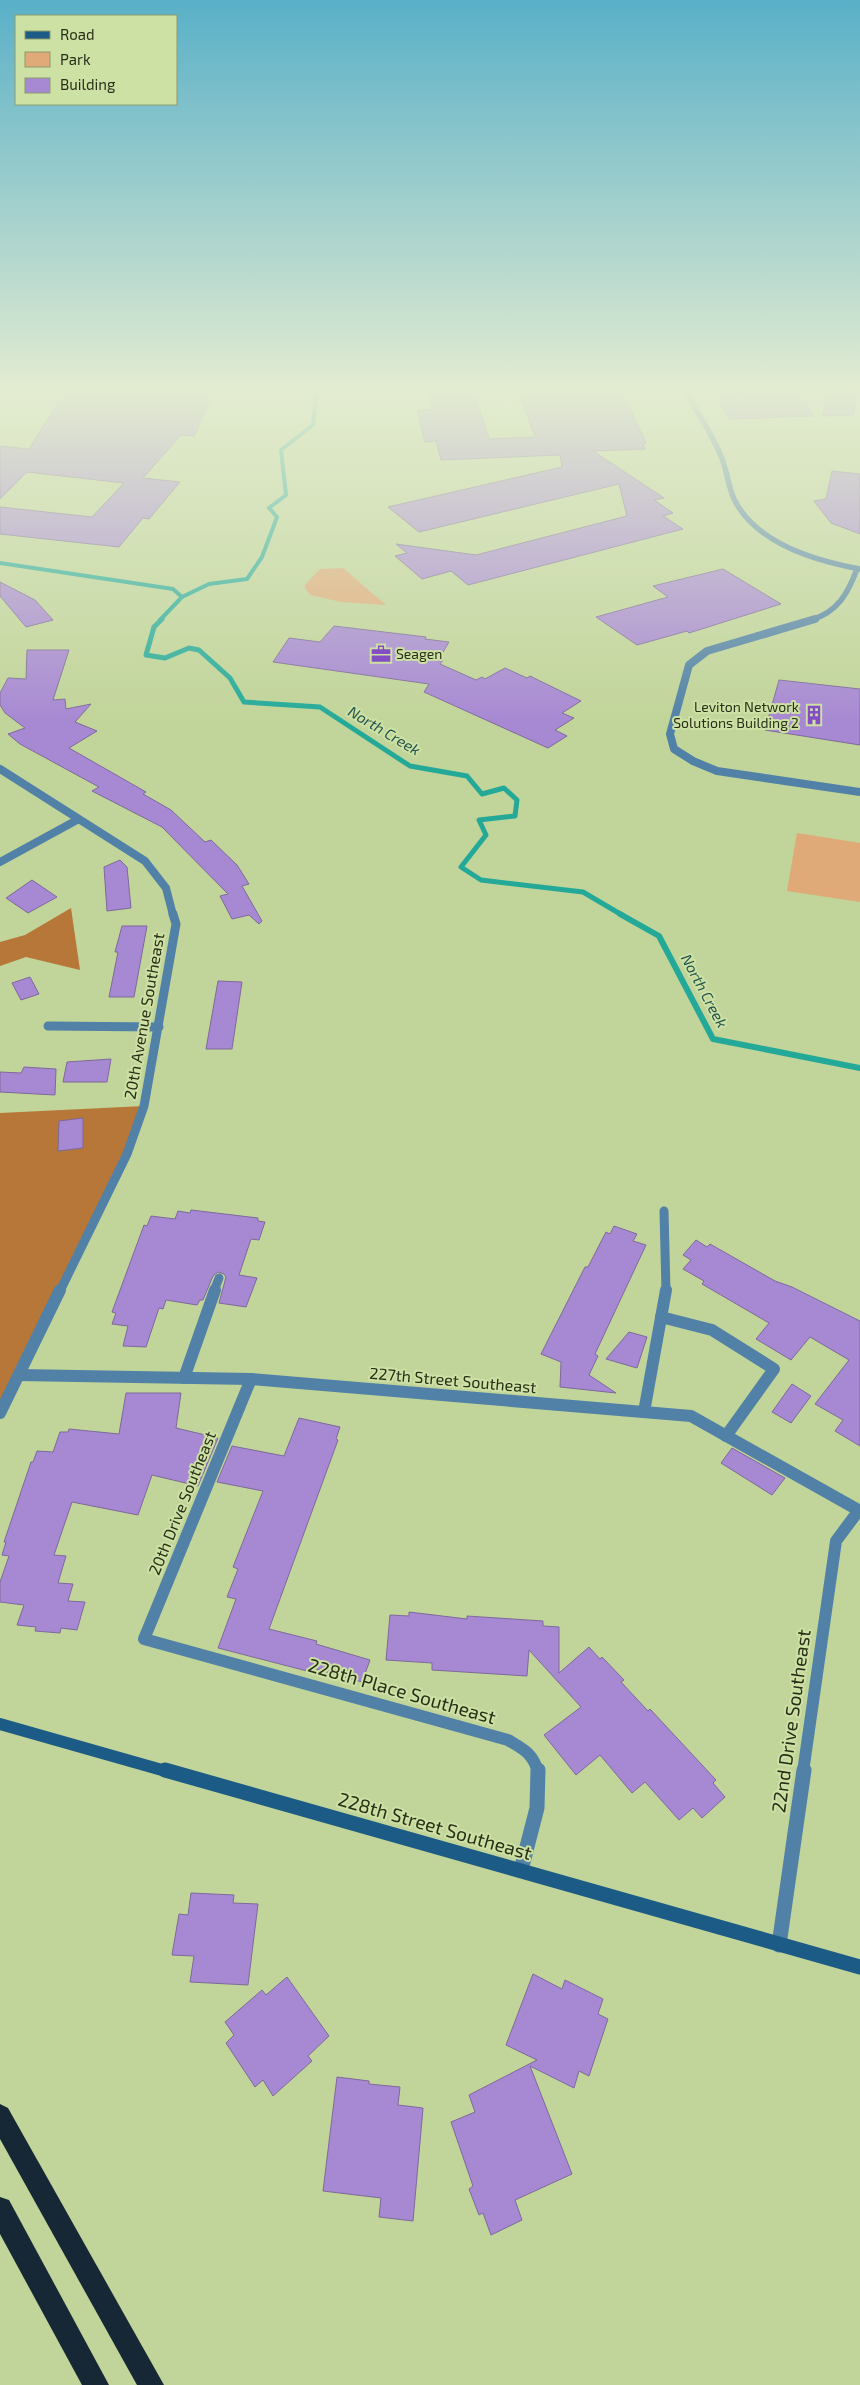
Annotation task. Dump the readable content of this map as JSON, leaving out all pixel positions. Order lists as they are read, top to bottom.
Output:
{
  "streets": {
    "main road": ["228th Street Southeast"],
    "street": [
      "20th Avenue Southeast",
      "227th Street Southeast",
      "20th Drive Southeast",
      "228th Place Southeast",
      "22nd Drive Southeast"
    ]
  },
  "crossings": [
    ["20th Avenue Southeast", "227th Street Southeast"],
    ["227th Street Southeast", "20th Drive Southeast"],
    ["227th Street Southeast", "22nd Drive Southeast"],
    ["20th Drive Southeast", "228th Place Southeast"],
    ["228th Place Southeast", "228th Street Southeast"],
    ["22nd Drive Southeast", "228th Street Southeast"]
  ],
  "water": ["North Creek"],
  "places": {
    "office": ["Seagen"],
    "building": ["Leviton Network Solutions Building 2"]
  },
  "legend": ["Road", "Park", "Building"]
}
